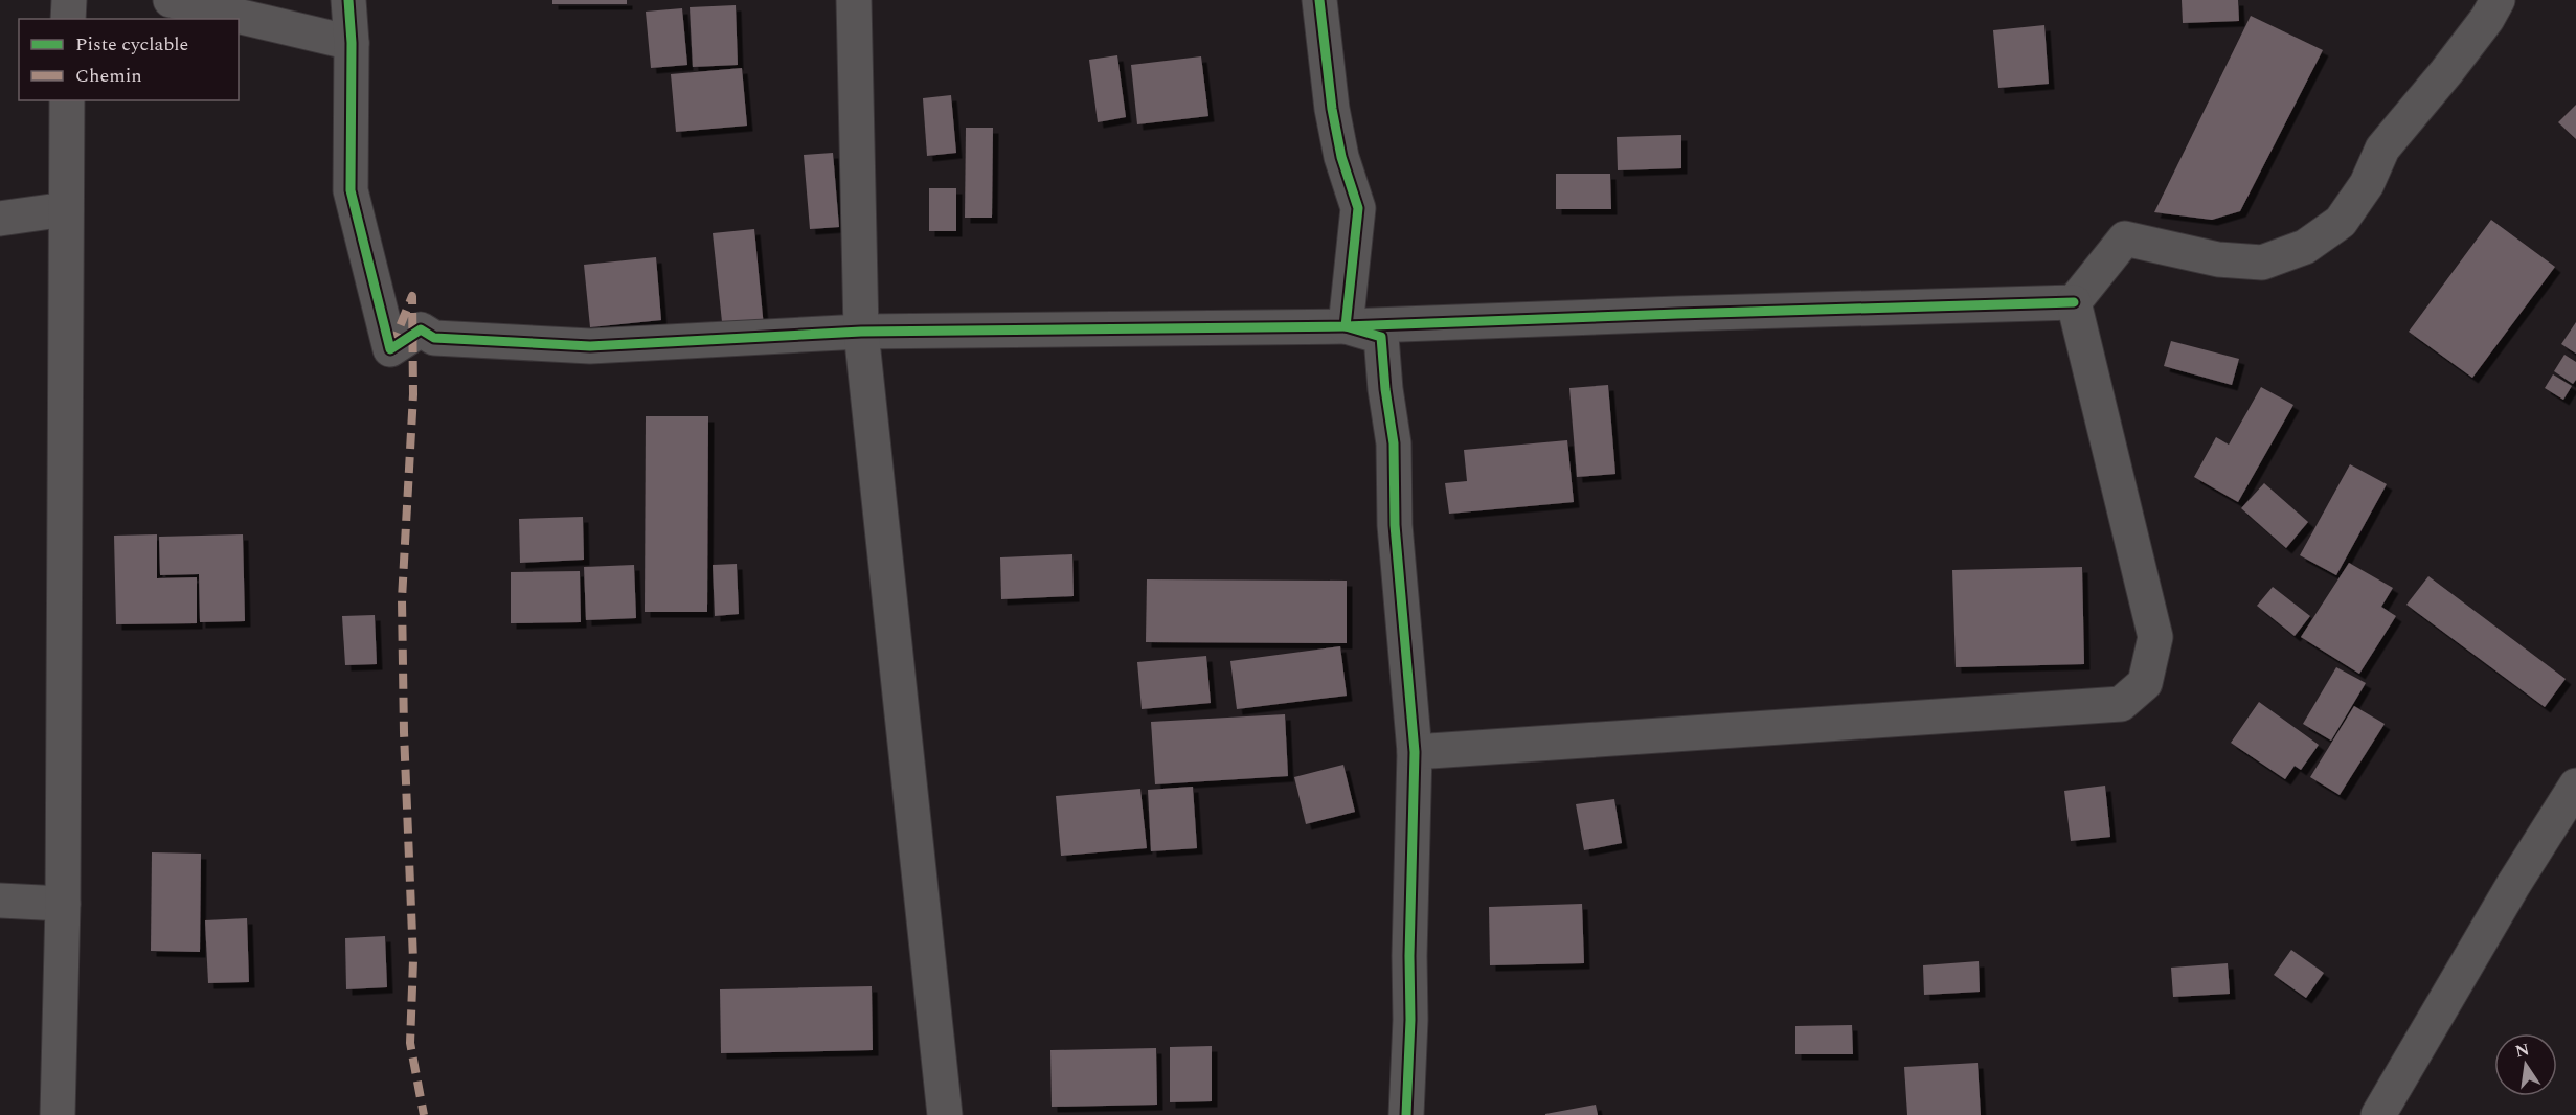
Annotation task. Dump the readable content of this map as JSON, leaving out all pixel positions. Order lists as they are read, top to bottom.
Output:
{
  "legend": ["Piste cyclable", "Chemin"],
  "north": "top"
}
